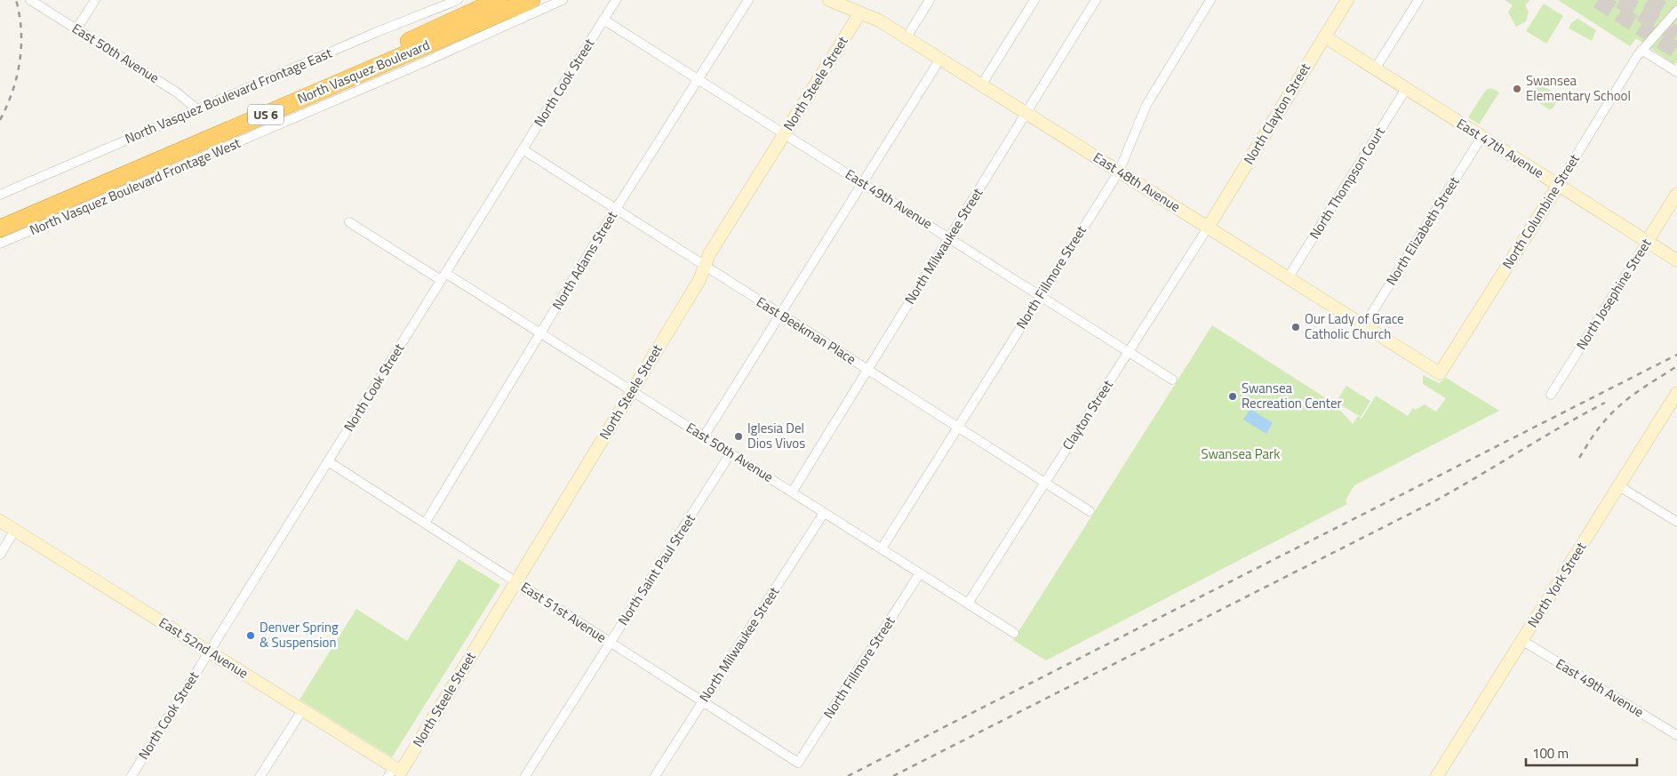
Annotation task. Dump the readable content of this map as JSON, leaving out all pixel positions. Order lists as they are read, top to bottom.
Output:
{
  "streets": {
    "highway": ["North Vasquez Boulevard", "US 6"],
    "street": [
      "East 50th Avenue",
      "North Cook Street",
      "North Steele Street",
      "North Vasquez Boulevard Frontage East",
      "North Clayton Street",
      "East 47th Avenue",
      "East 48th Avenue",
      "North Thompson Court",
      "North Vasquez Boulevard Frontage West",
      "East 49th Avenue",
      "North Columbine Street",
      "North Elizabeth Street",
      "North Milwaukee Street",
      "North Adams Street",
      "North Fillmore Street",
      "North Josephine Street",
      "East Beekman Place",
      "Clayton Street",
      "North Saint Paul Street",
      "North York Street",
      "East 51st Avenue",
      "East 52nd Avenue"
    ]
  },
  "crossings": [
    ["East 50th Avenue", "North Cook Street"],
    ["East 50th Avenue", "North Steele Street"],
    ["East 50th Avenue", "North Vasquez Boulevard Frontage East"],
    ["East 50th Avenue", "North Milwaukee Street"],
    ["East 50th Avenue", "North Adams Street"],
    ["East 50th Avenue", "North Fillmore Street"],
    ["East 50th Avenue", "Clayton Street"],
    ["East 50th Avenue", "North Saint Paul Street"],
    ["North Cook Street", "East 49th Avenue"],
    ["North Cook Street", "East Beekman Place"],
    ["North Cook Street", "East 51st Avenue"],
    ["North Cook Street", "East 52nd Avenue"],
    ["North Steele Street", "East 48th Avenue"],
    ["North Steele Street", "East 49th Avenue"],
    ["North Steele Street", "East Beekman Place"],
    ["North Steele Street", "East 51st Avenue"],
    ["North Steele Street", "East 52nd Avenue"],
    ["North Clayton Street", "East 47th Avenue"],
    ["North Clayton Street", "East 48th Avenue"],
    ["North Clayton Street", "Clayton Street"],
    ["East 47th Avenue", "North Thompson Court"],
    ["East 47th Avenue", "North Columbine Street"],
    ["East 47th Avenue", "North Elizabeth Street"],
    ["East 47th Avenue", "North Josephine Street"],
    ["East 48th Avenue", "North Thompson Court"],
    ["East 48th Avenue", "North Columbine Street"],
    ["East 48th Avenue", "North Elizabeth Street"],
    ["East 48th Avenue", "North Milwaukee Street"],
    ["East 48th Avenue", "North Fillmore Street"],
    ["East 48th Avenue", "Clayton Street"],
    ["East 49th Avenue", "North Milwaukee Street"],
    ["East 49th Avenue", "North Adams Street"],
    ["East 49th Avenue", "North Fillmore Street"],
    ["East 49th Avenue", "Clayton Street"],
    ["East 49th Avenue", "North York Street"],
    ["North Milwaukee Street", "East Beekman Place"],
    ["North Milwaukee Street", "East 51st Avenue"],
    ["North Adams Street", "East Beekman Place"],
    ["North Adams Street", "East 51st Avenue"],
    ["North Fillmore Street", "East Beekman Place"],
    ["North Fillmore Street", "East 51st Avenue"],
    ["East Beekman Place", "Clayton Street"],
    ["North Saint Paul Street", "East 51st Avenue"]
  ],
  "parks": ["Swansea Park"],
  "places": [
    "Swansea Elementary School",
    "Our Lady of Grace Catholic Church",
    "Swansea Recreation Center",
    "Iglesia Del Dios Vivos",
    "Denver Spring & Suspension"
  ],
  "scale_bar": "100 m"
}
